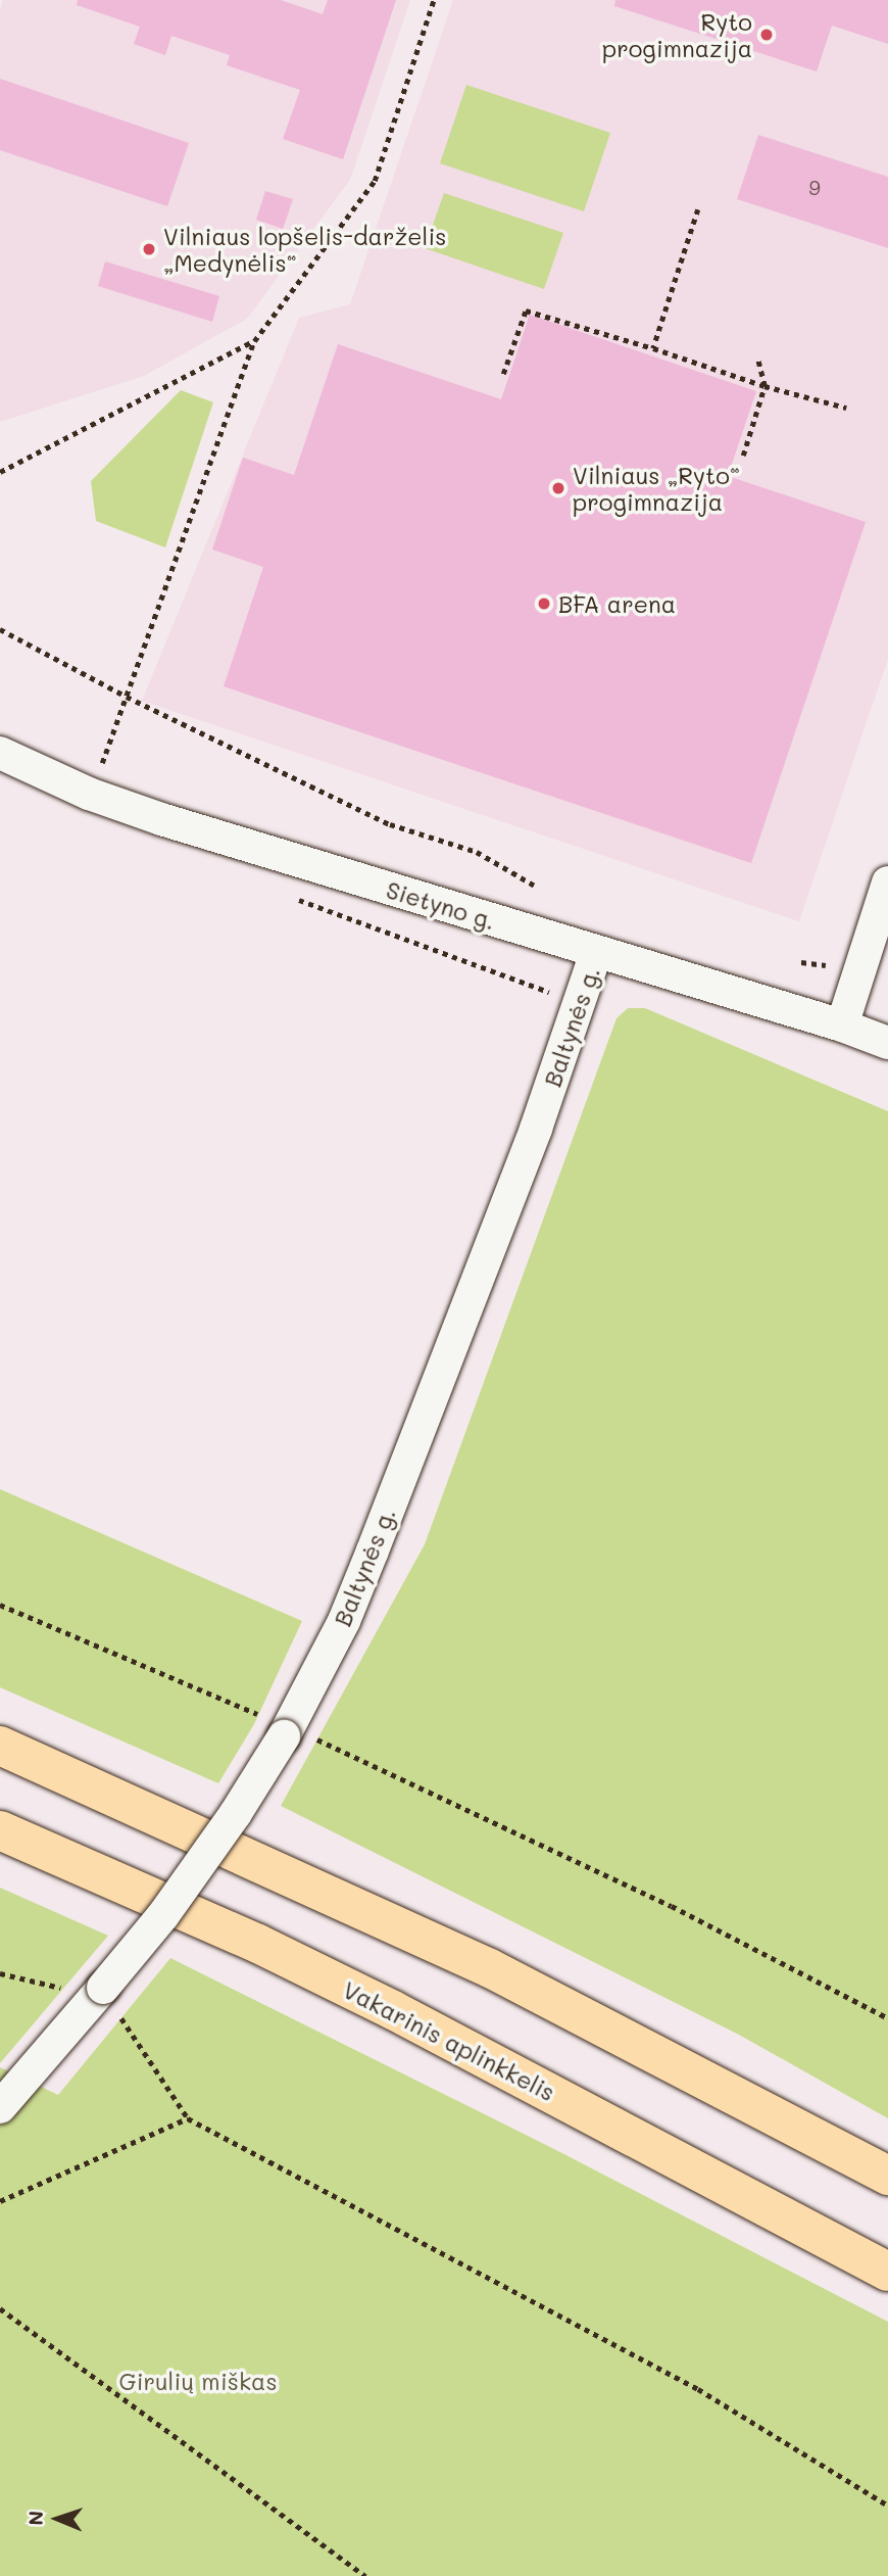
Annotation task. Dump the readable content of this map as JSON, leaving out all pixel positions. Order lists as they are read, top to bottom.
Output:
{
  "streets": {
    "highway": ["Vakarinis aplinkkelis"],
    "street": ["Sietyno g.", "Baltynės g."]
  },
  "crossings": [
    ["Sietyno g.", "Baltynės g."]
  ],
  "parks": ["Girulių miškas"],
  "places": [
    "Ryto progimnazija",
    "Vilniaus lopšelis-darželis „Medynėlis“",
    "Vilniaus „Ryto“ progimnazija",
    "BFA arena"
  ],
  "house_numbers": ["9"],
  "north": "left"
}
